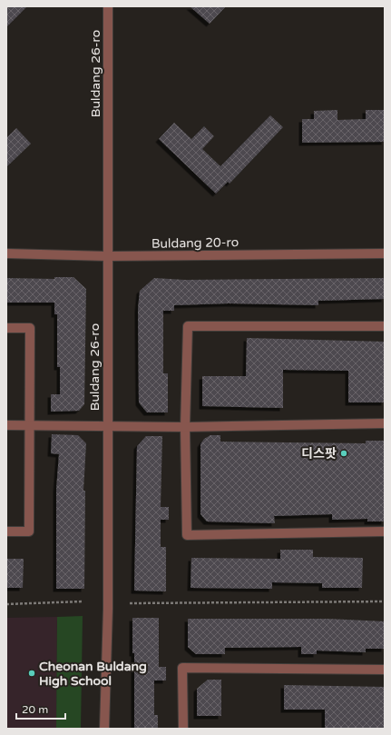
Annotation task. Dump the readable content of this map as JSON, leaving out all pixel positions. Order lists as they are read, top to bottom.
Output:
{
  "streets": {
    "street": ["Buldang 26-ro", "Buldang 20-ro"]
  },
  "crossings": [
    ["Buldang 26-ro", "Buldang 20-ro"]
  ],
  "places": ["디스팟", "Cheonan Buldang High School"],
  "scale_bar": "20 m"
}
